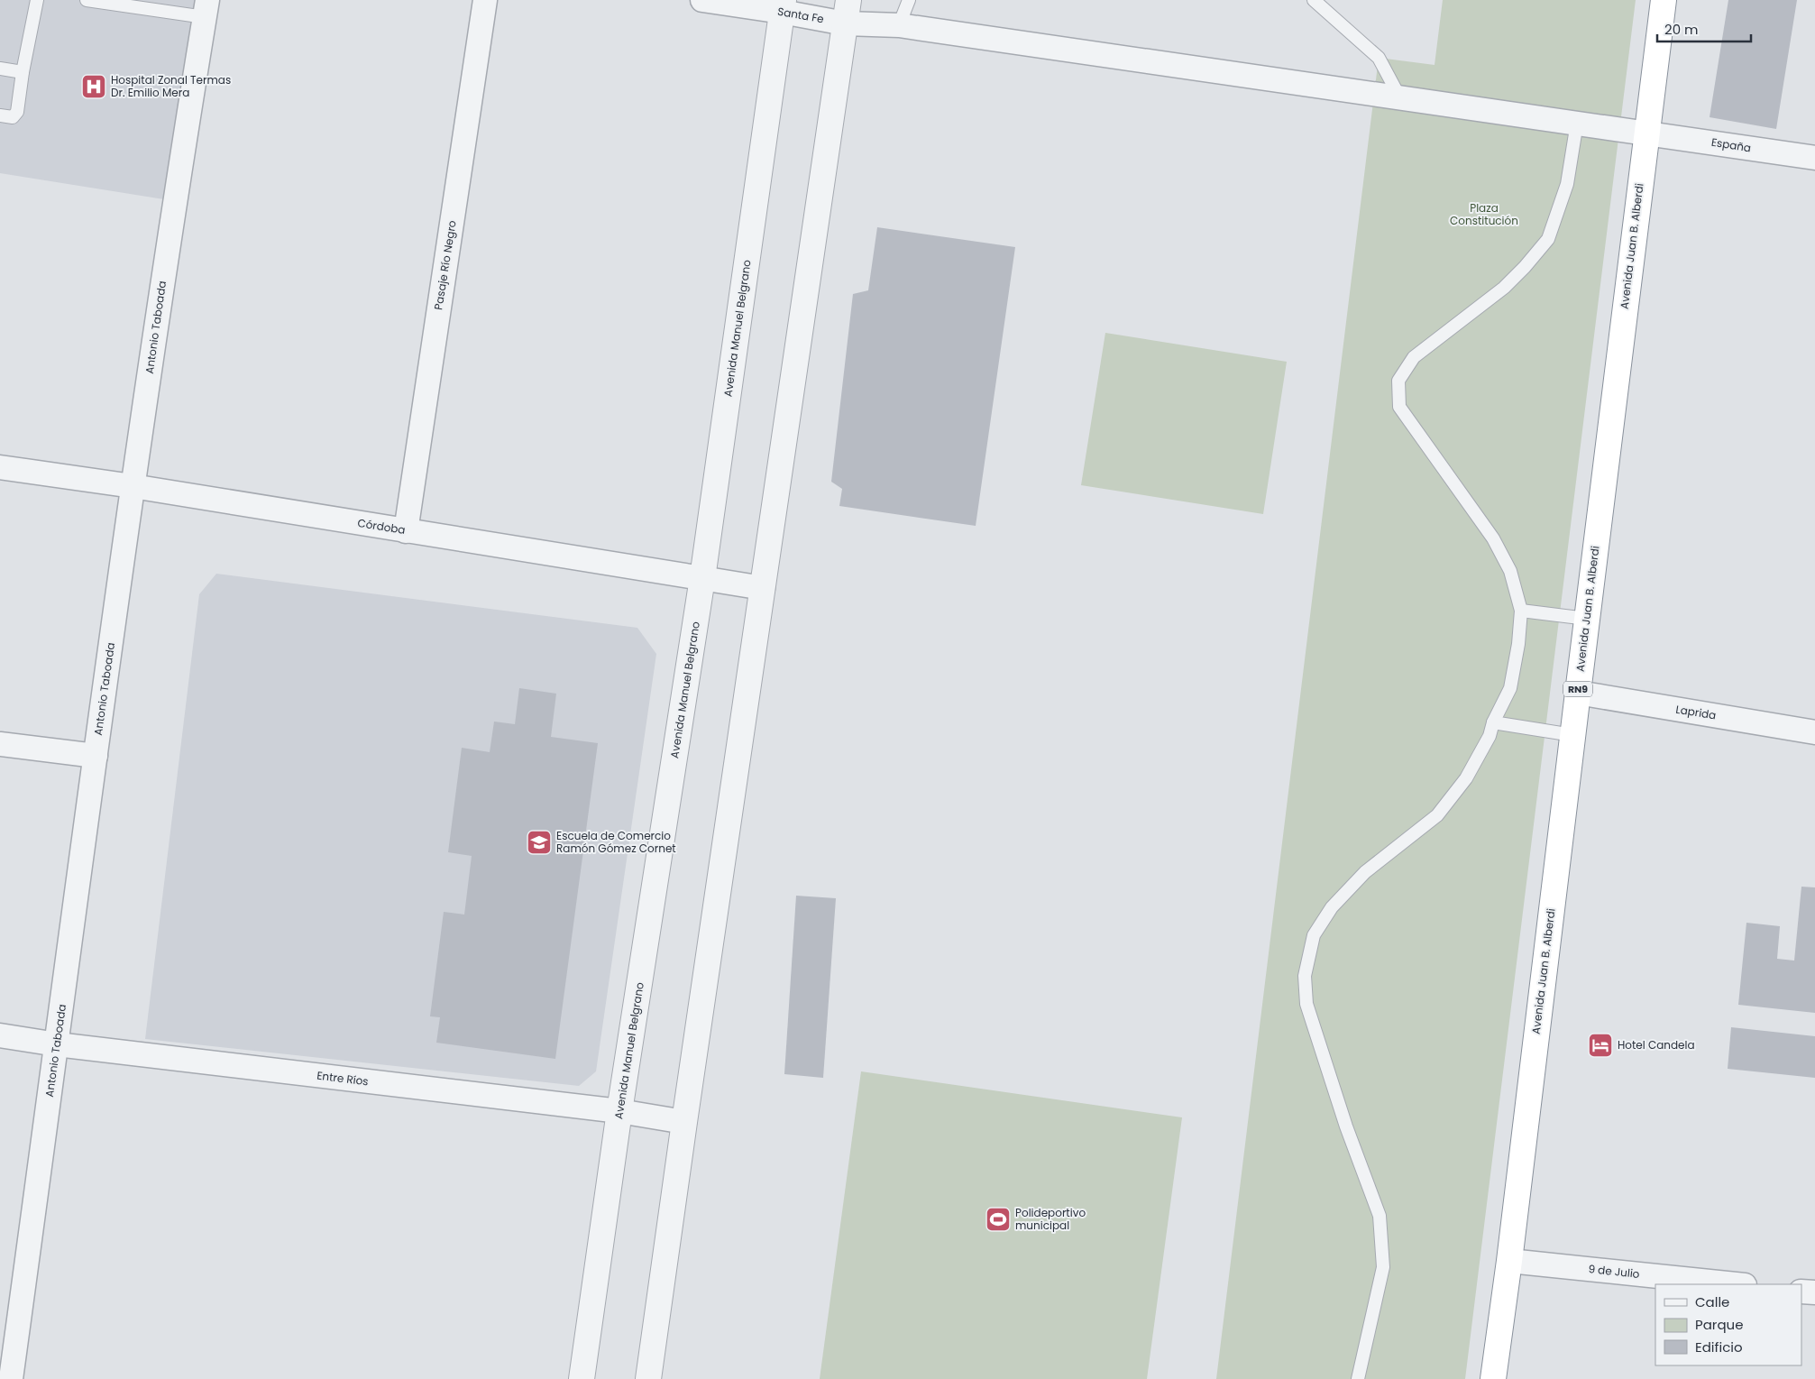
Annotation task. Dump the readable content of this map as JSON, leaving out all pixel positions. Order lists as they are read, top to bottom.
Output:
{
  "streets": {
    "highway": ["Avenida Juan B. Alberdi", "RN9"],
    "street": [
      "Santa Fe",
      "España",
      "Pasaje Río Negro",
      "Antonio Taboada",
      "Avenida Manuel Belgrano",
      "Córdoba",
      "Laprida",
      "Entre Ríos",
      "9 de Julio"
    ]
  },
  "crossings": [
    ["Santa Fe", "España"],
    ["Santa Fe", "Avenida Manuel Belgrano"],
    ["España", "Avenida Juan B. Alberdi"],
    ["Avenida Juan B. Alberdi", "Laprida"],
    ["Avenida Juan B. Alberdi", "9 de Julio"],
    ["Pasaje Río Negro", "Córdoba"],
    ["Antonio Taboada", "Córdoba"],
    ["Antonio Taboada", "Entre Ríos"],
    ["Avenida Manuel Belgrano", "Córdoba"],
    ["Avenida Manuel Belgrano", "Entre Ríos"]
  ],
  "parks": ["Plaza Constitución"],
  "places": {
    "hospital": ["Hospital Zonal Termas Dr. Emilio Mera"],
    "school or university": ["Escuela de Comercio Ramón Gómez Cornet"],
    "hotel": ["Hotel Candela"],
    "sports": ["Polideportivo municipal"]
  },
  "legend": ["Calle", "Parque", "Edificio"],
  "scale_bar": "20 m"
}
